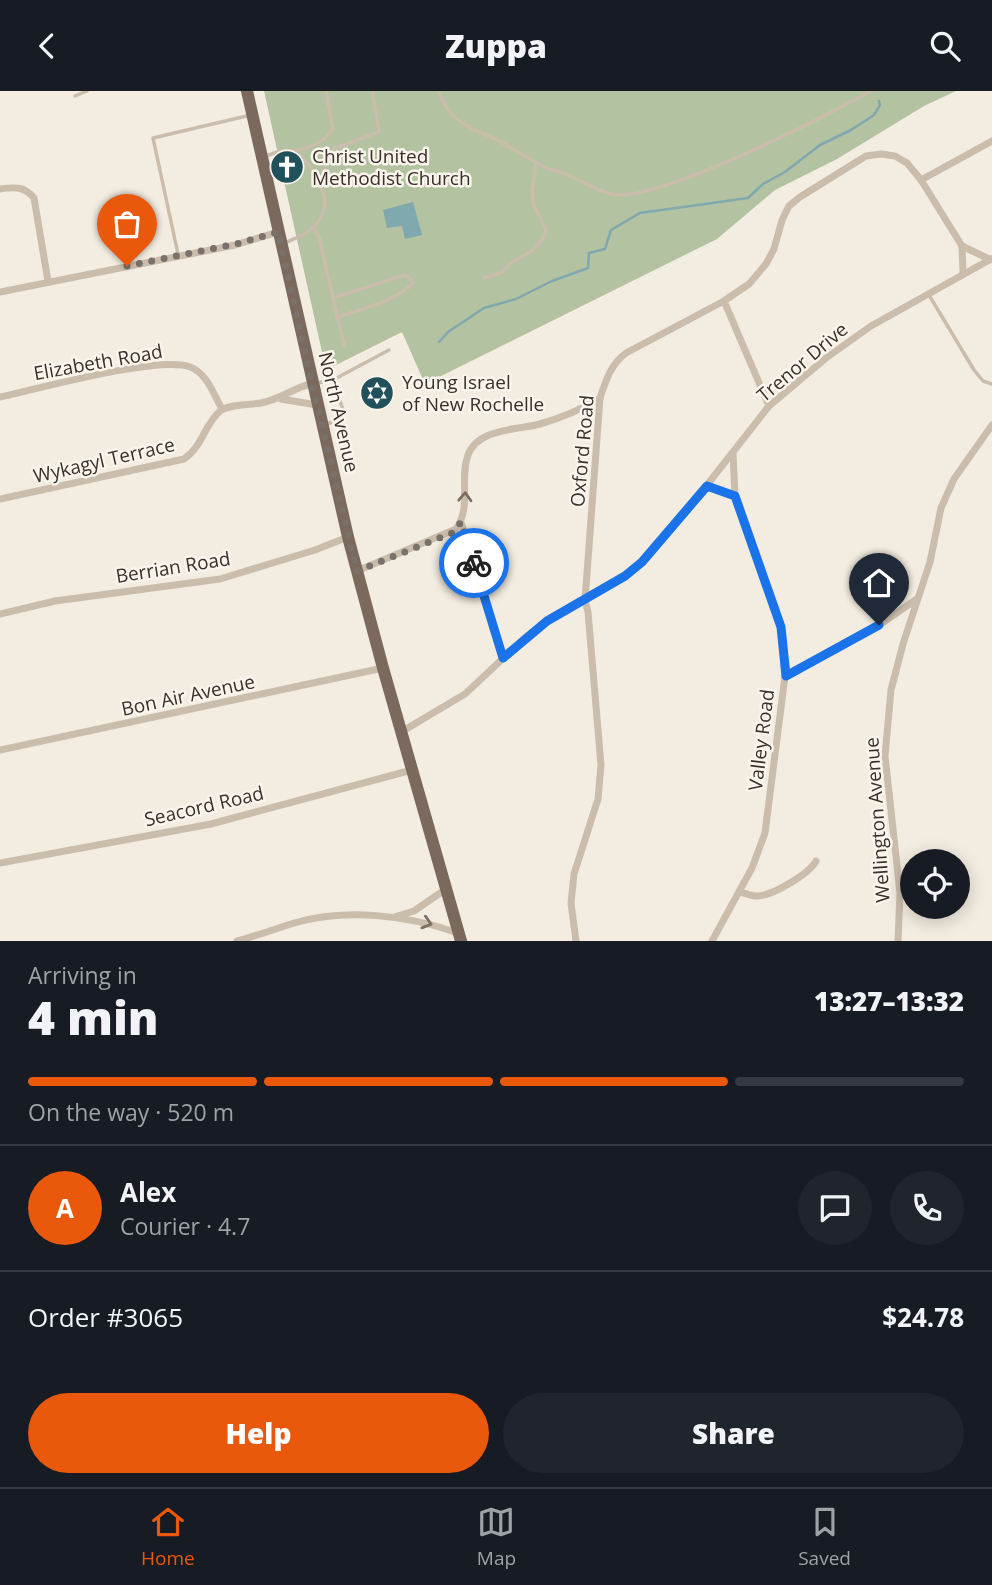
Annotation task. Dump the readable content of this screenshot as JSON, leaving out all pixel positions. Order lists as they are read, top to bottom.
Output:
{
  "streets": {
    "main road": ["North Avenue"],
    "street": [
      "Elizabeth Road",
      "Trenor Drive",
      "Oxford Road",
      "Wykagyl Terrace",
      "Berrian Road",
      "Bon Air Avenue",
      "Valley Road",
      "Seacord Road",
      "Wellington Avenue"
    ]
  },
  "crossings": [
    ["Elizabeth Road", "Wykagyl Terrace"],
    ["Trenor Drive", "North Avenue"],
    ["Trenor Drive", "Oxford Road"],
    ["Trenor Drive", "Valley Road"],
    ["North Avenue", "Berrian Road"],
    ["North Avenue", "Bon Air Avenue"],
    ["North Avenue", "Seacord Road"]
  ],
  "places": {
    "church": ["Christ United Methodist Church"],
    "synagogue": ["Young Israel of New Rochelle"]
  },
  "page": {
    "header": "Zuppa",
    "heading": ["4 min", "Arriving in", "13:27–13:32"],
    "panel": [
      "Alex",
      "Courier · 4.7",
      "Order #3065",
      "$24.78"
    ],
    "bar": "On the way · 520 m",
    "round": "A",
    "buttons": ["Help", "Share"],
    "tabs": ["Home", "Map", "Saved"]
  }
}
